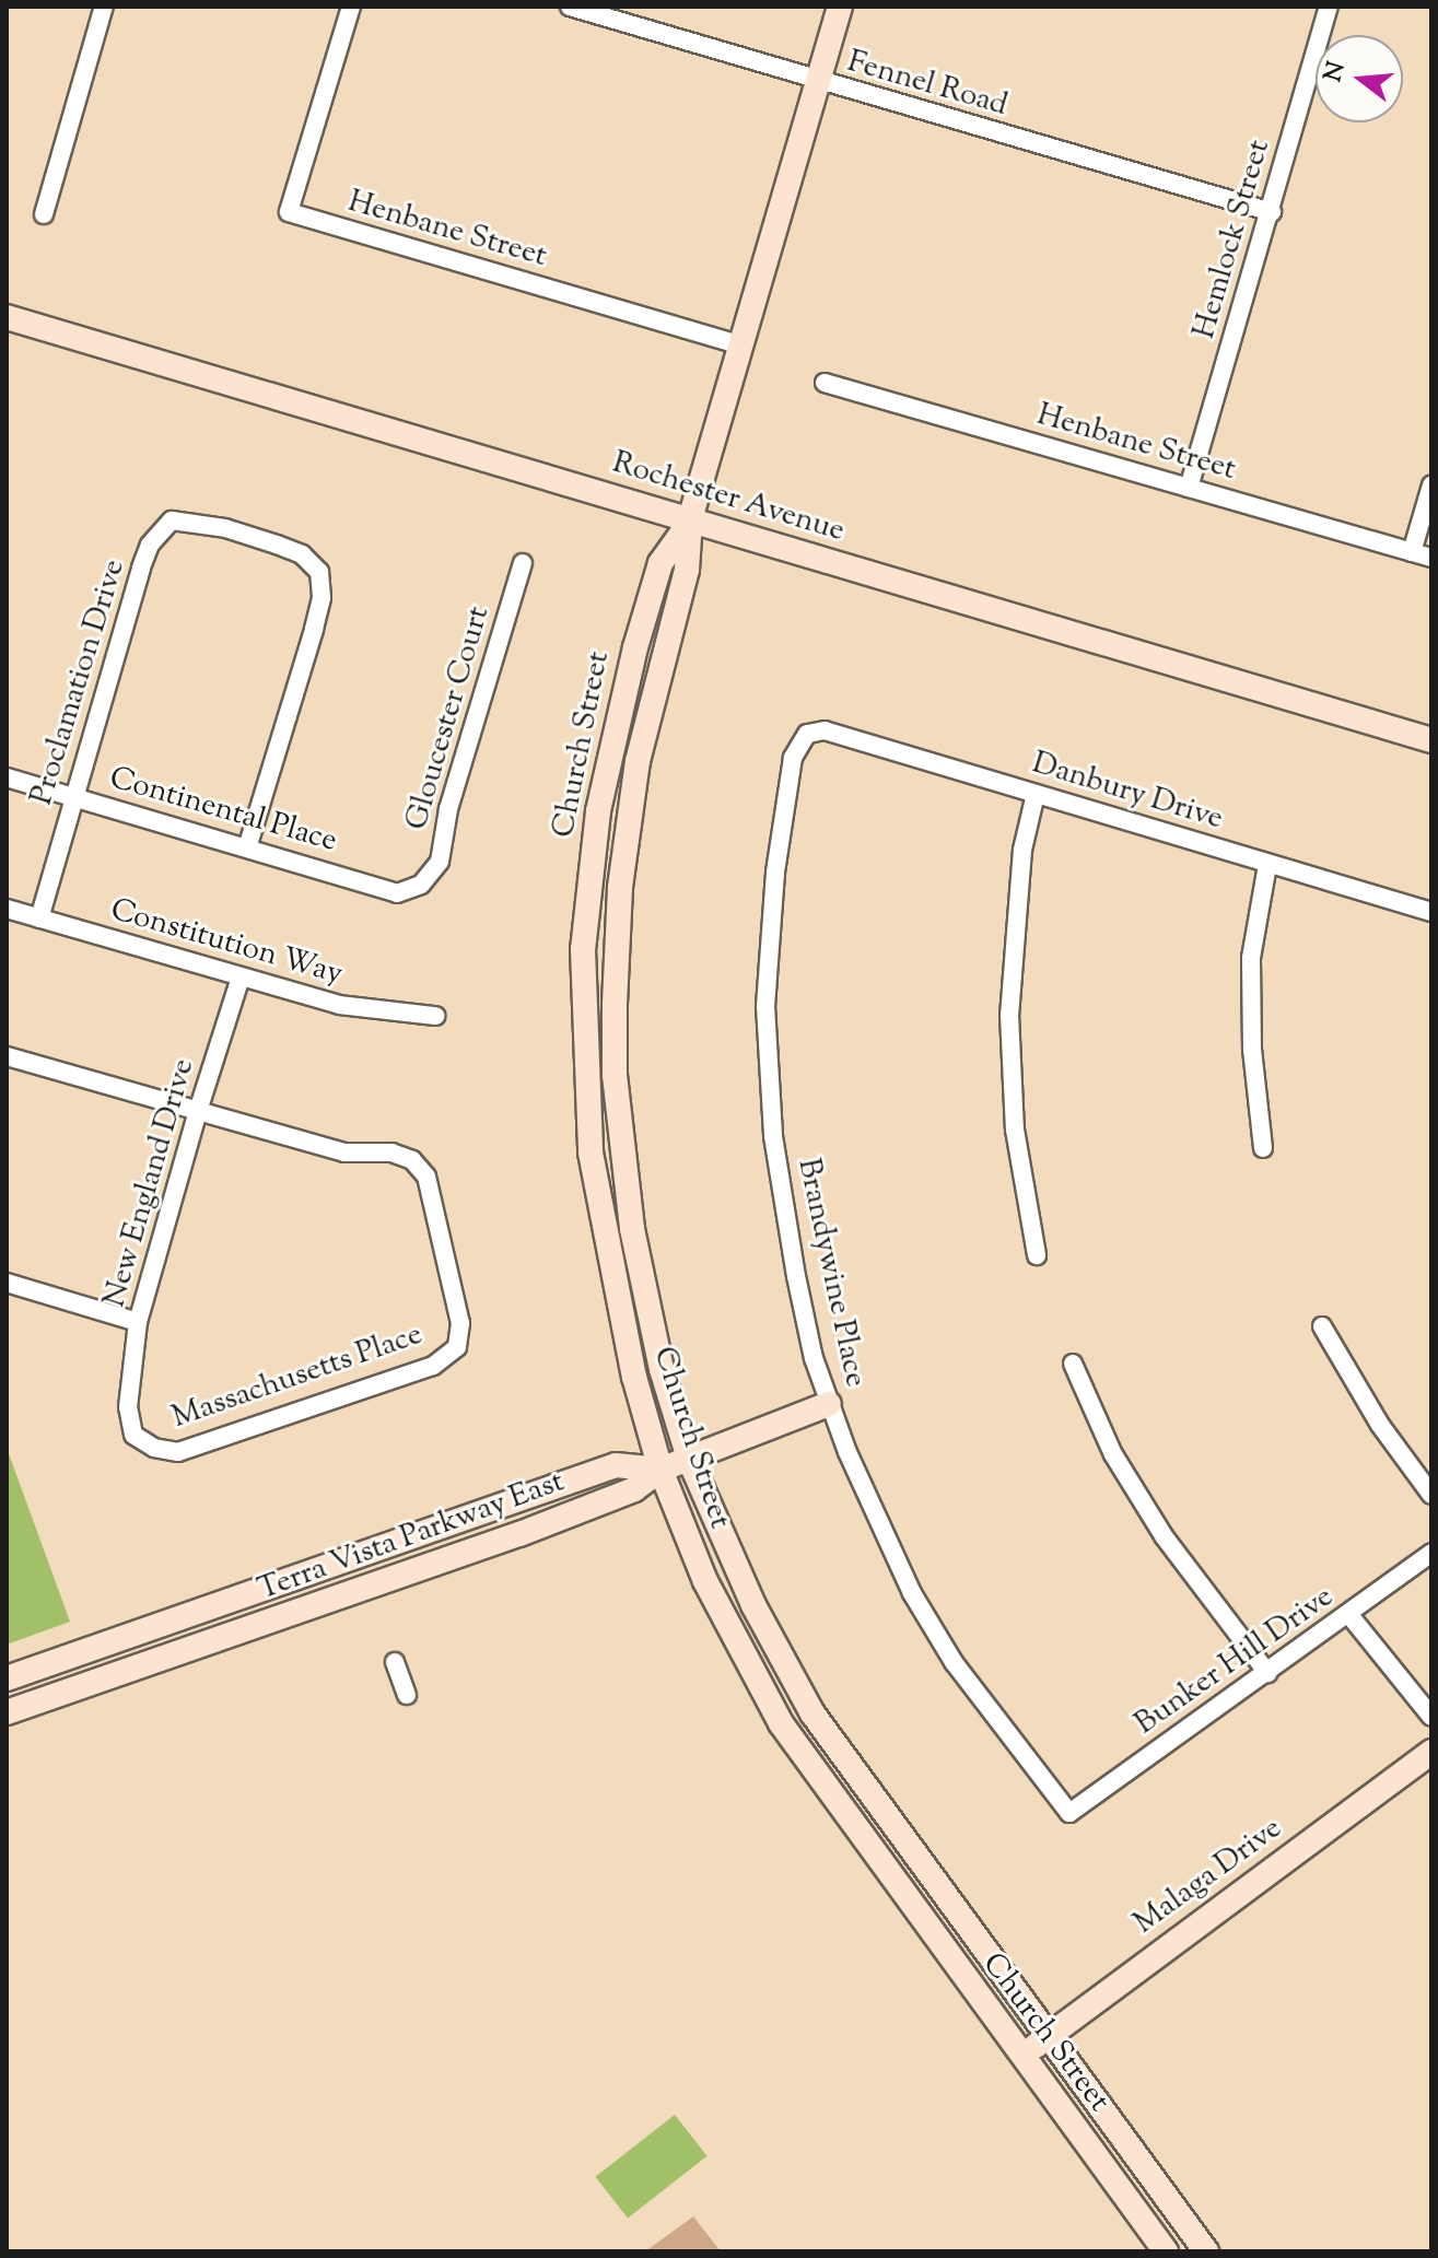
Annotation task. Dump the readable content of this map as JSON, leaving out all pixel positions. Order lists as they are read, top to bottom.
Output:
{
  "streets": {
    "main road": [
      "Rochester Avenue",
      "Church Street",
      "Terra Vista Parkway East",
      "Malaga Drive"
    ],
    "street": [
      "Fennel Road",
      "Henbane Street",
      "Hemlock Street",
      "Proclamation Drive",
      "Gloucester Court",
      "Danbury Drive",
      "Continental Place",
      "Constitution Way",
      "New England Drive",
      "Brandywine Place",
      "Massachusetts Place",
      "Bunker Hill Drive"
    ]
  },
  "crossings": [
    ["Fennel Road", "Hemlock Street"],
    ["Fennel Road", "Church Street"],
    ["Henbane Street", "Hemlock Street"],
    ["Henbane Street", "Church Street"],
    ["Rochester Avenue", "Church Street"],
    ["Proclamation Drive", "Continental Place"],
    ["Proclamation Drive", "Constitution Way"],
    ["Gloucester Court", "Continental Place"],
    ["Church Street", "Terra Vista Parkway East"],
    ["Church Street", "Malaga Drive"],
    ["Danbury Drive", "Brandywine Place"],
    ["Constitution Way", "New England Drive"],
    ["New England Drive", "Massachusetts Place"],
    ["Brandywine Place", "Terra Vista Parkway East"],
    ["Brandywine Place", "Bunker Hill Drive"]
  ],
  "north": "left"
}
